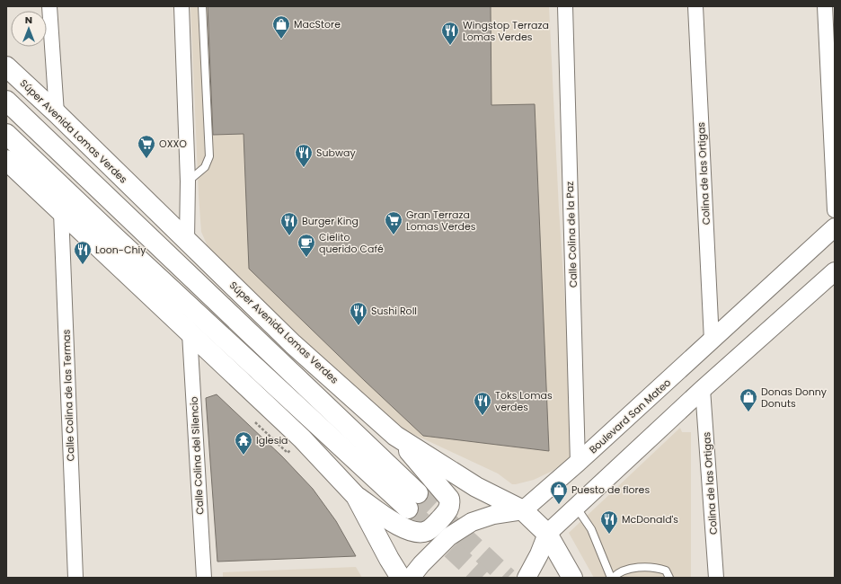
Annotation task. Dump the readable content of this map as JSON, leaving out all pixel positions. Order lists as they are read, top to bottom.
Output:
{
  "streets": {
    "main road": ["Súper Avenida Lomas Verdes"],
    "street": [
      "Colina de las Ortigas",
      "Calle Colina de la Paz",
      "Calle Colina de las Termas",
      "Boulevard San Mateo",
      "Calle Colina del Silencio"
    ]
  },
  "crossings": [
    ["Súper Avenida Lomas Verdes", "Boulevard San Mateo"],
    ["Colina de las Ortigas", "Boulevard San Mateo"],
    ["Calle Colina de la Paz", "Boulevard San Mateo"]
  ],
  "places": {
    "shop": ["MacStore", "Donas Donny Donuts", "Puesto de flores"],
    "restaurant": [
      "Wingstop Terraza Lomas Verdes",
      "Subway",
      "Burger King",
      "Loon-Chiy",
      "Sushi Roll",
      "Toks Lomas verdes",
      "McDonald's"
    ],
    "supermarket": ["OXXO", "Gran Terraza Lomas Verdes"],
    "cafe": ["Cielito querido Café"],
    "temple": ["Iglesia"]
  },
  "north": "top"
}
